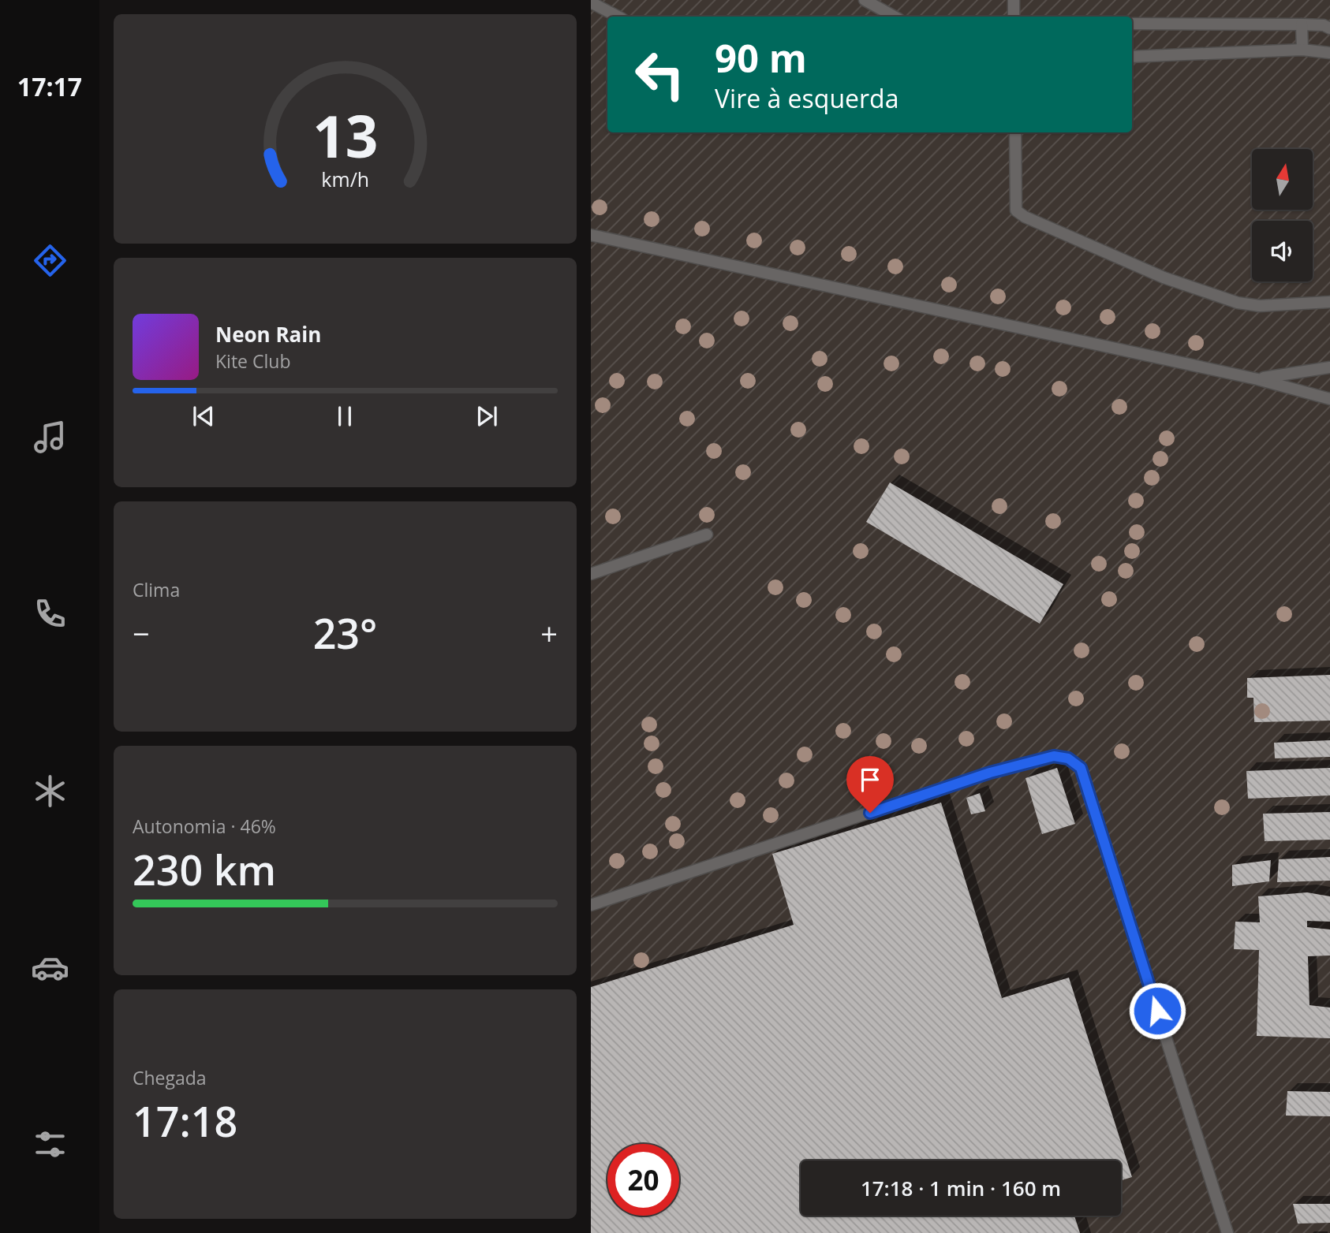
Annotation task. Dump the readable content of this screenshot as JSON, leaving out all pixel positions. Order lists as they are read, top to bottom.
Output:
{
  "north": "top",
  "page": {
    "tabs": "17:17",
    "turn": ["90 m", "Vire à esquerda"],
    "song": ["Neon Rain", "Kite Club"],
    "tile": [
      "Clima",
      ["Autonomia · 46%", "230 km"],
      ["Chegada", "17:18"]
    ],
    "heat": ["−", "23°", "+"],
    "limit": "20",
    "trip": "17:18 · 1 min · 160 m",
    "gauge": ["13", "km/h"]
  }
}
